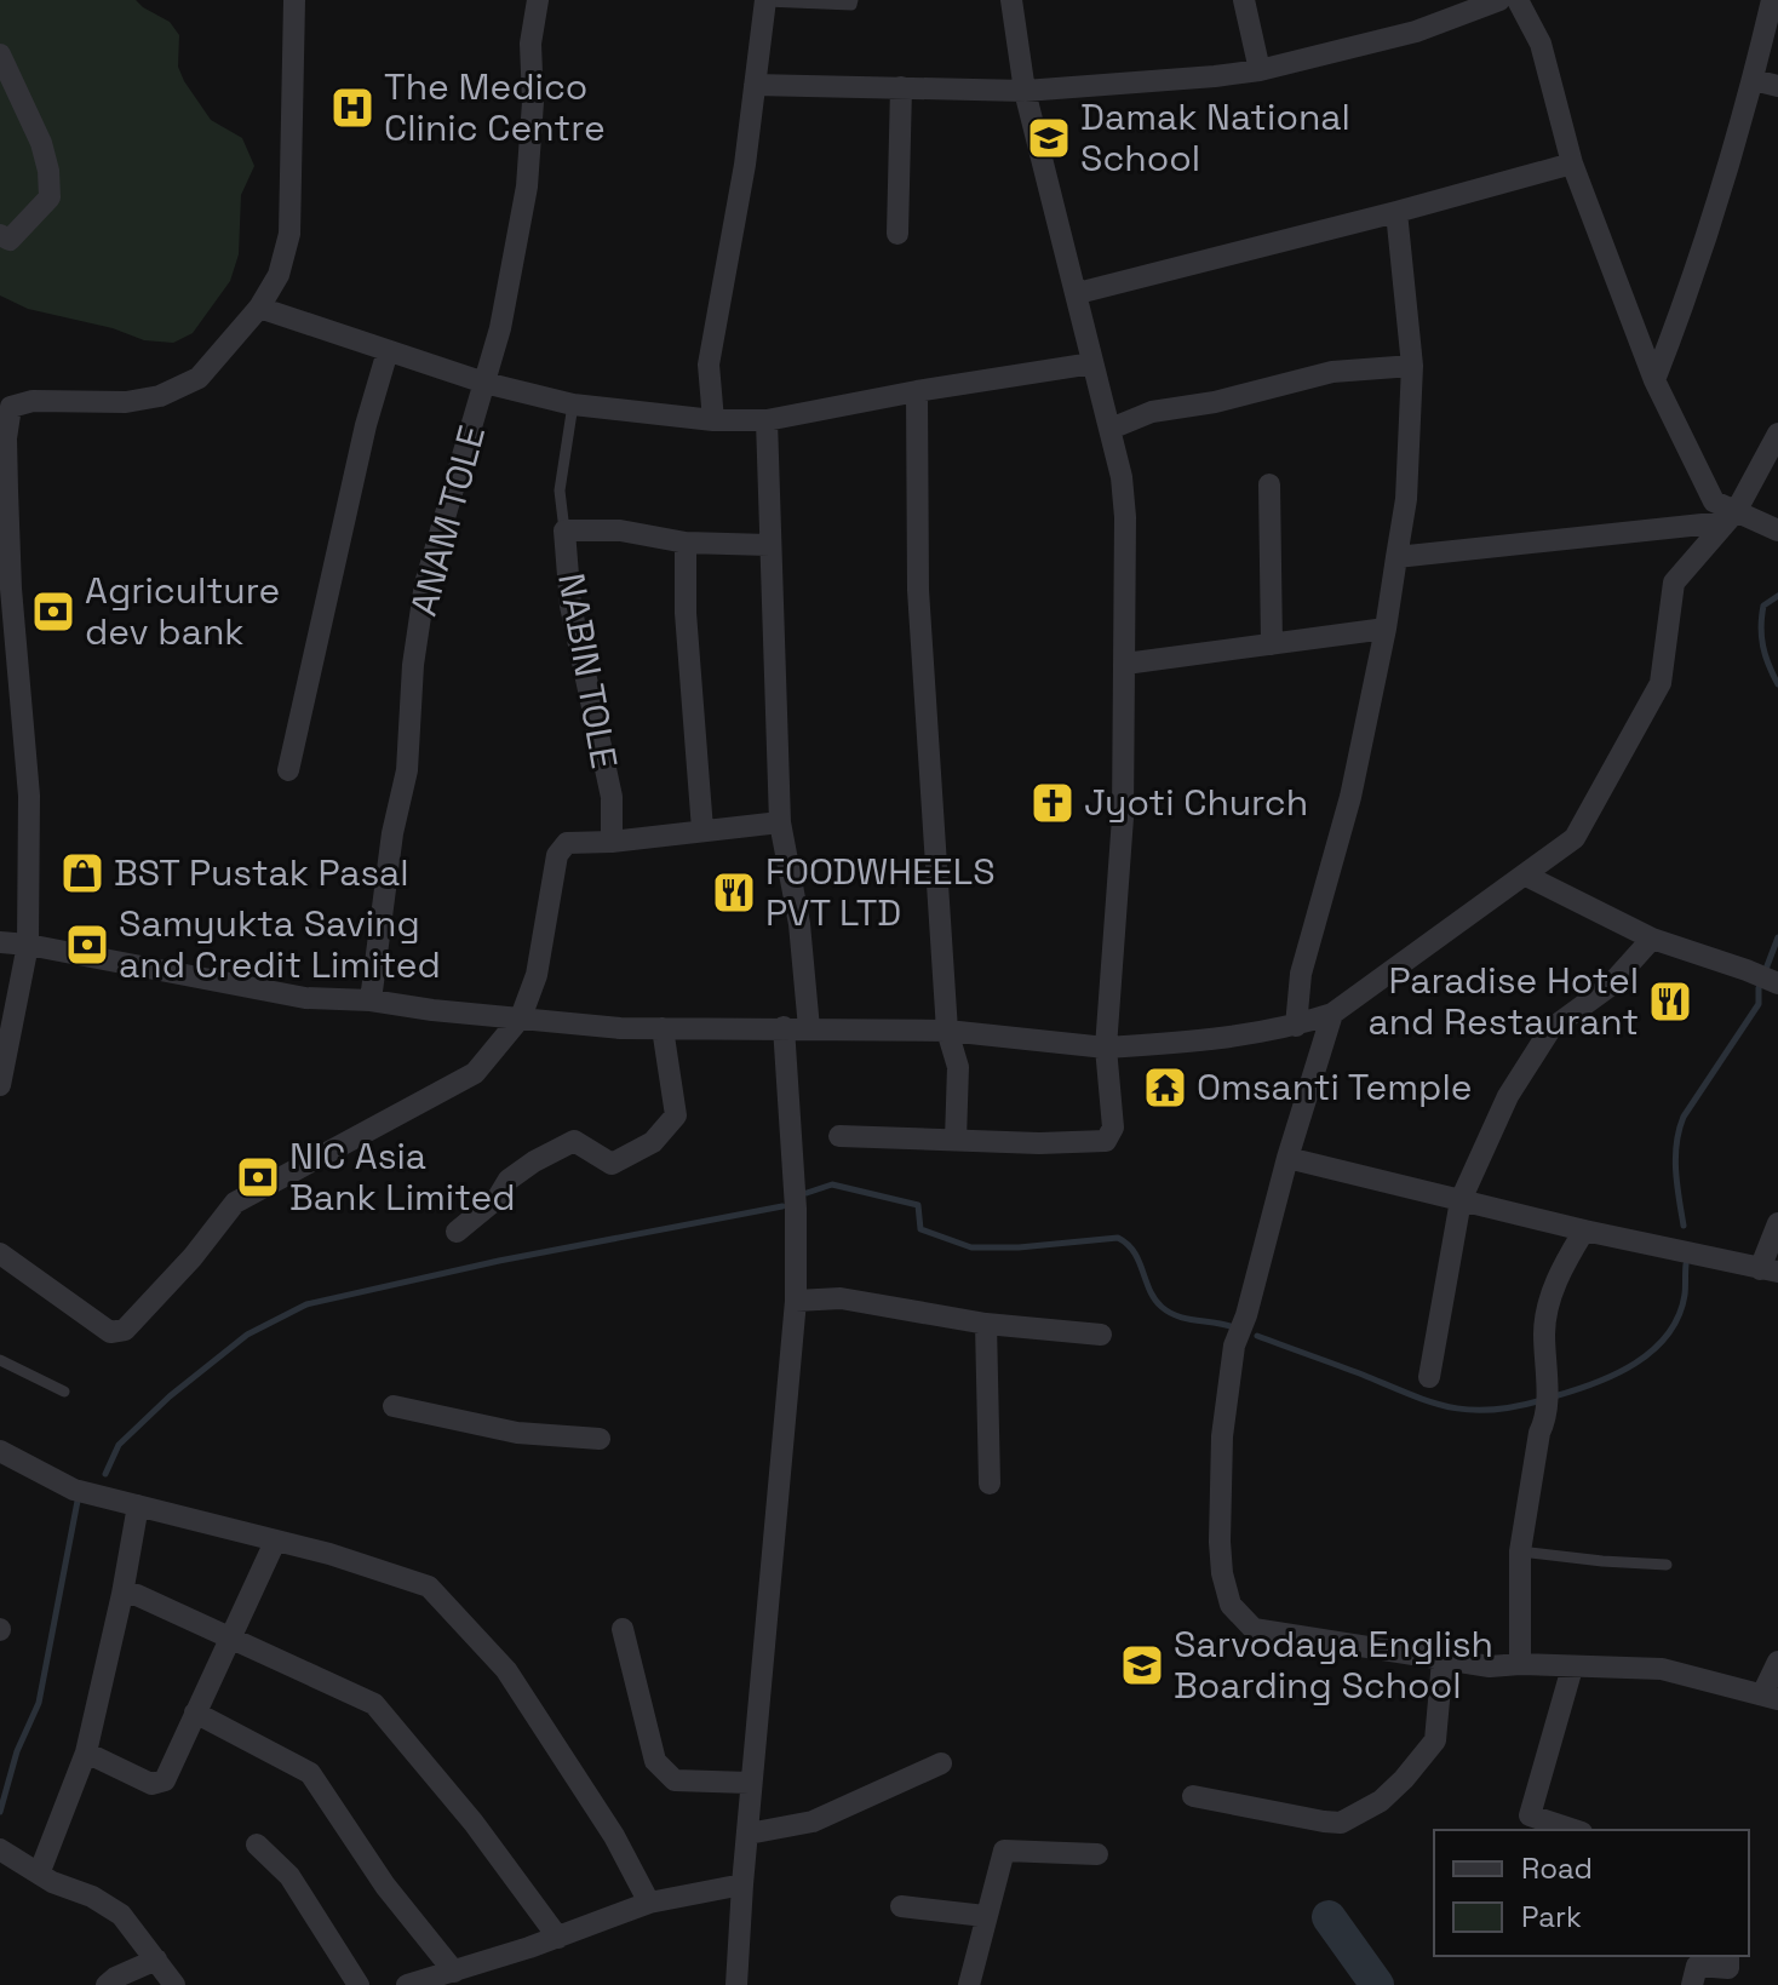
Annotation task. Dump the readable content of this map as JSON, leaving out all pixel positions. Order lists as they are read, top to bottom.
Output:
{
  "streets": {
    "street": ["ANAM TOLE", "NABIN TOLE"]
  },
  "places": {
    "hospital": ["The Medico Clinic Centre"],
    "school or university": ["Damak National School", "Sarvodaya English Boarding School"],
    "bank": ["Agriculture dev bank", "Samyukta Saving and Credit Limited", "NIC Asia Bank Limited"],
    "church": ["Jyoti Church"],
    "shop": ["BST Pustak Pasal"],
    "restaurant": ["FOODWHEELS PVT LTD", "Paradise Hotel and Restaurant"],
    "temple": ["Omsanti Temple"]
  },
  "legend": ["Road", "Park"]
}
